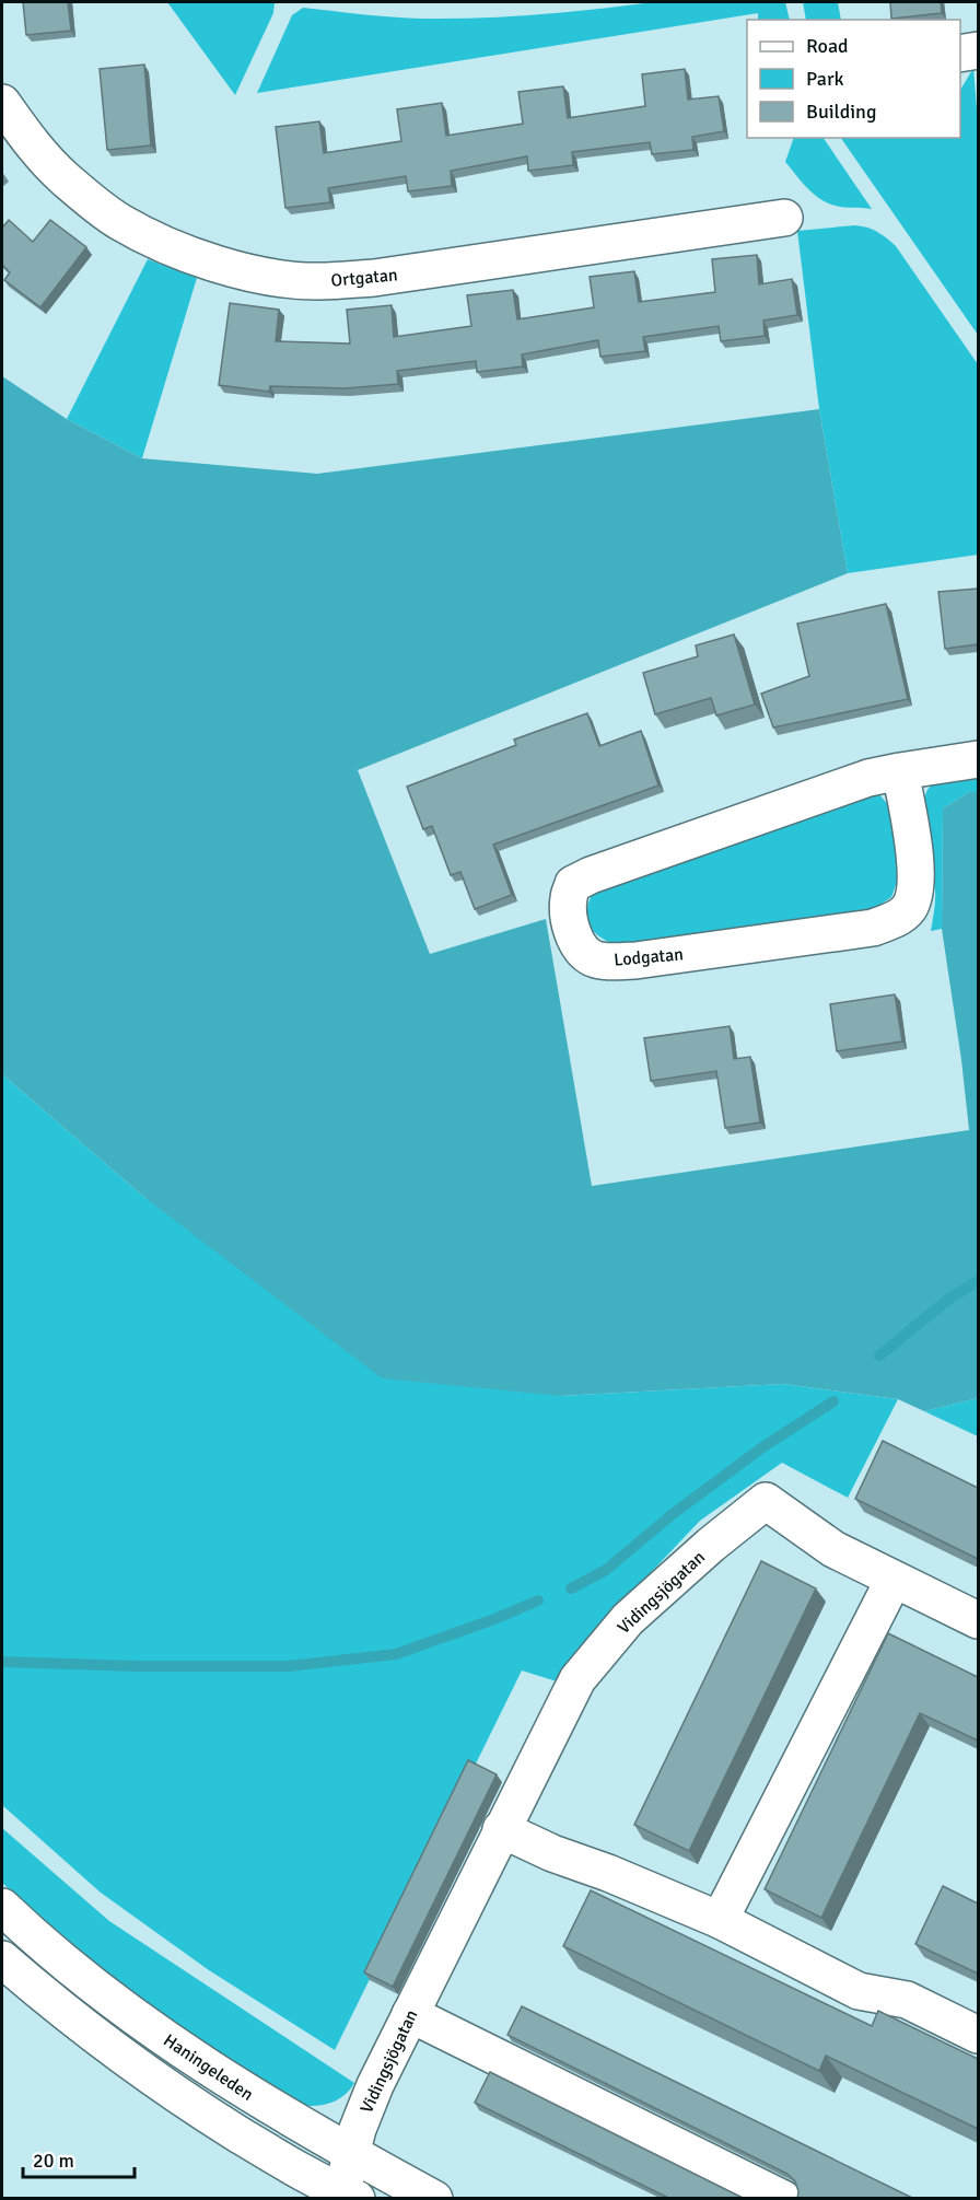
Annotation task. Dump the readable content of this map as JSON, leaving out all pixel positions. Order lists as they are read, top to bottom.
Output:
{
  "streets": {
    "street": [
      "Ortgatan",
      "Lodgatan",
      "Vidingsjögatan",
      "Haningeleden"
    ]
  },
  "crossings": [
    ["Vidingsjögatan", "Haningeleden"]
  ],
  "legend": ["Road", "Park", "Building"],
  "scale_bar": "20 m"
}
